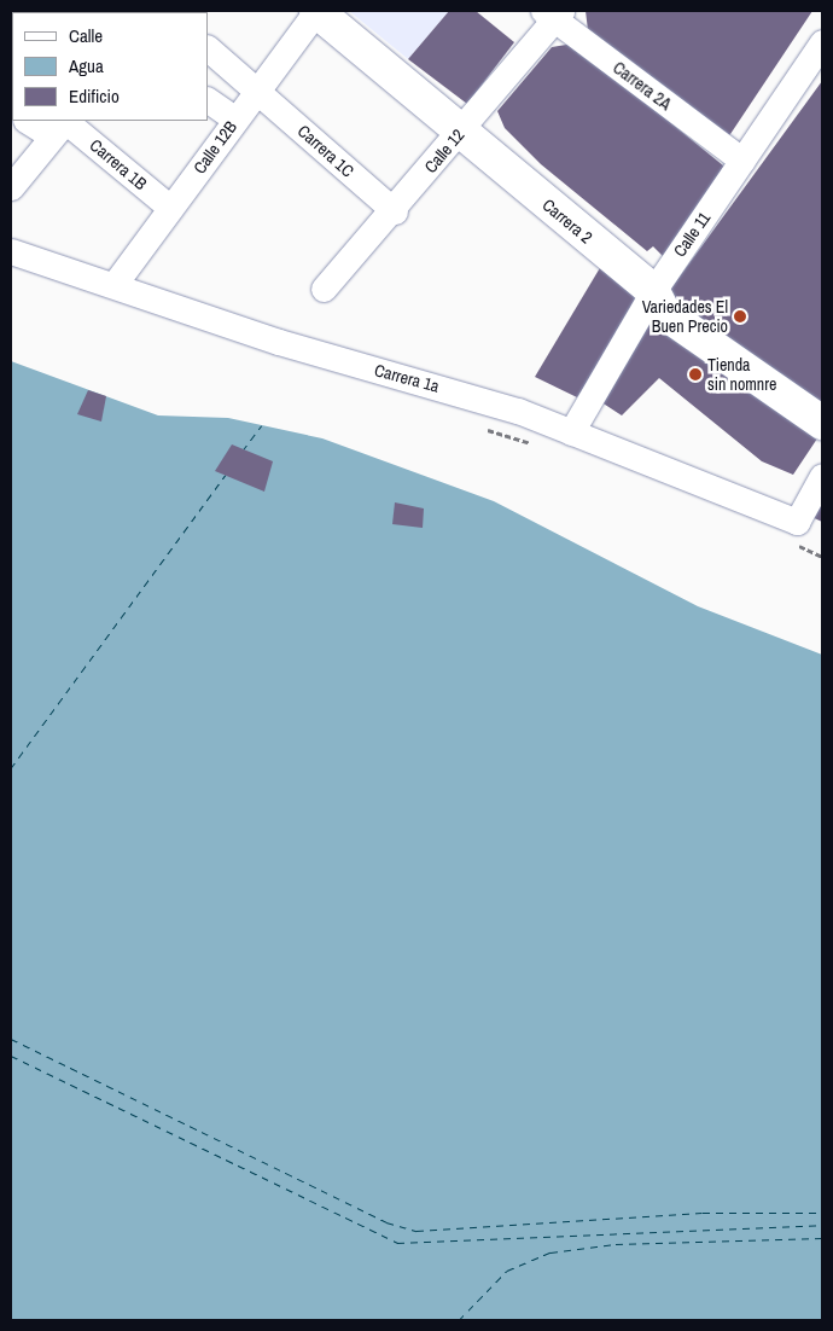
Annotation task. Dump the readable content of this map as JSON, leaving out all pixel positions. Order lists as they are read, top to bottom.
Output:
{
  "streets": {
    "street": [
      "Carrera 2A",
      "Calle 12B",
      "Carrera 1C",
      "Calle 12",
      "Carrera 1B",
      "Carrera 2",
      "Calle 11",
      "Carrera 1a"
    ]
  },
  "crossings": [
    ["Carrera 2A", "Calle 12"],
    ["Carrera 2A", "Calle 11"],
    ["Calle 12B", "Carrera 1C"],
    ["Calle 12B", "Carrera 1B"],
    ["Calle 12B", "Carrera 2"],
    ["Calle 12B", "Carrera 1a"],
    ["Carrera 1C", "Calle 12"],
    ["Calle 12", "Carrera 2"],
    ["Carrera 2", "Calle 11"],
    ["Calle 11", "Carrera 1a"]
  ],
  "places": ["Variedades El Buen Precio", "Tienda sin nomnre"],
  "legend": ["Calle", "Agua", "Edificio"]
}
